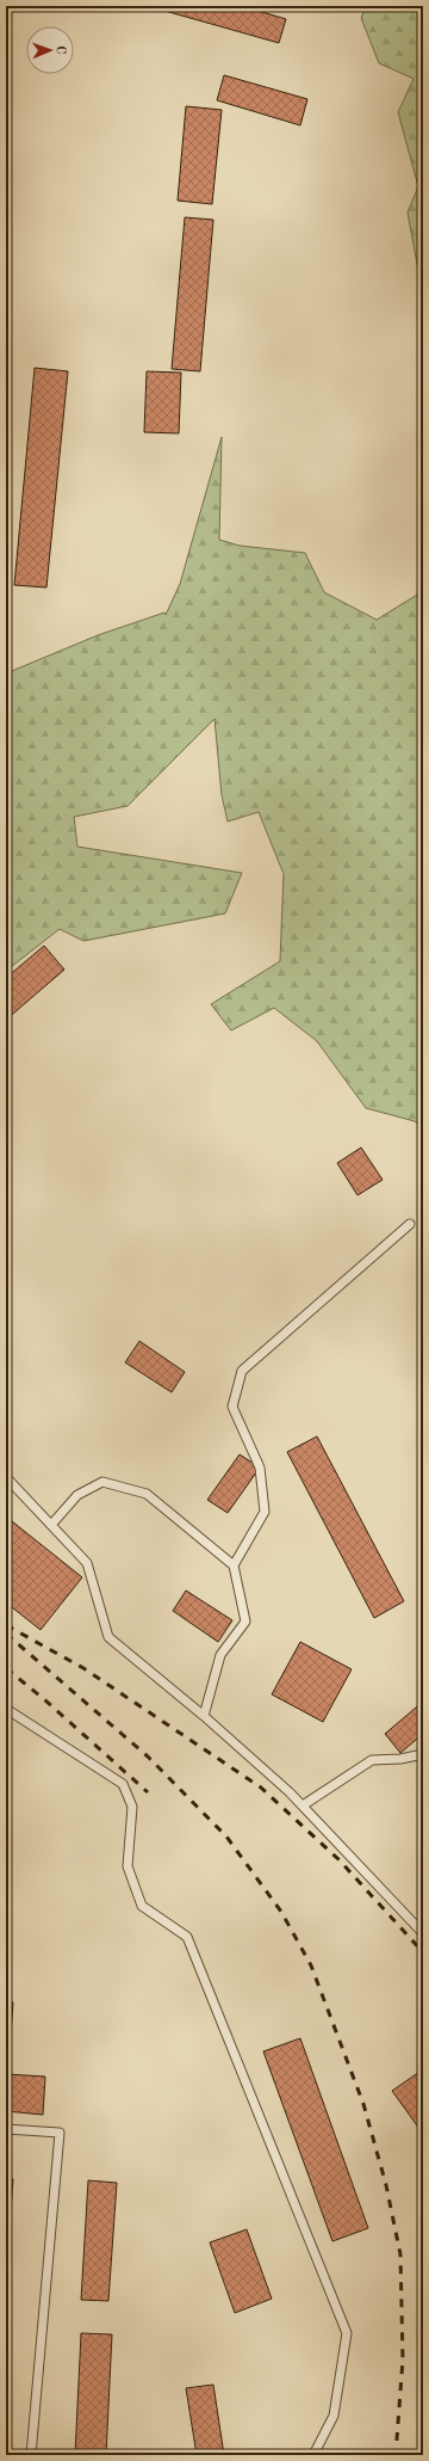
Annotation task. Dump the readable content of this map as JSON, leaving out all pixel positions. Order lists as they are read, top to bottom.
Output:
{
  "north": "right"
}
